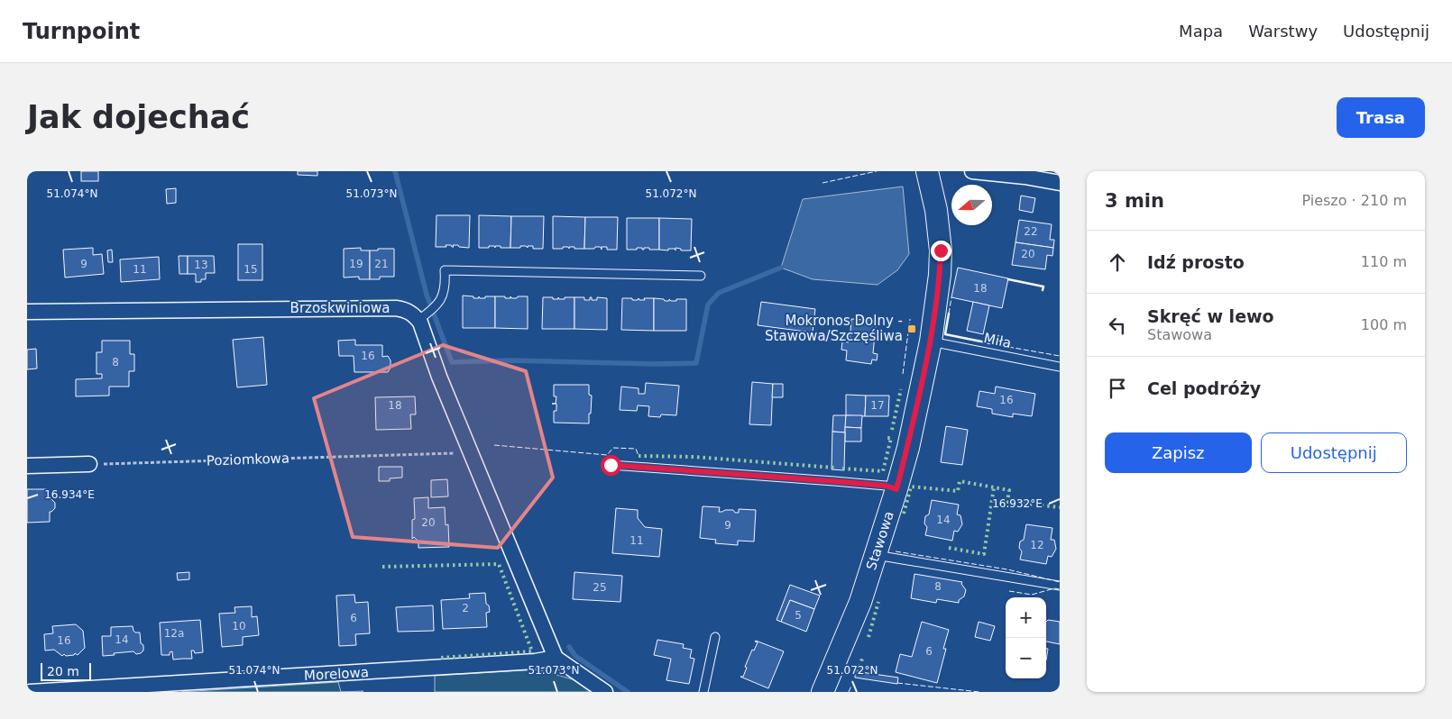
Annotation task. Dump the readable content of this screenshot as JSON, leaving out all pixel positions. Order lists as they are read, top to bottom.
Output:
{
  "streets": {
    "street": ["Brzoskwiniowa", "Stawowa", "Morelowa"],
    "lane": ["Miła"],
    "path": ["Poziomkowa"]
  },
  "crossings": [
    ["Miła", "Stawowa"]
  ],
  "places": {
    "transit": ["Mokronos Dolny - Stawowa/Szczęśliwa"]
  },
  "house_numbers": [
    "22",
    "20",
    "9",
    "19",
    "21",
    "13",
    "11",
    "15",
    "18",
    "16",
    "8",
    "16",
    "18",
    "17",
    "14",
    "20",
    "9",
    "11",
    "12",
    "8",
    "25",
    "2",
    "5",
    "6",
    "10",
    "12a",
    "14",
    "16",
    "6"
  ],
  "scale_bar": "20 m",
  "north": "left",
  "page": {
    "header": "Turnpoint",
    "nav": ["Mapa", "Warstwy", "Udostępnij"],
    "buttons": [
      "Trasa",
      ["Zapisz", "Udostępnij"]
    ],
    "title": "Jak dojechać",
    "heading": ["3 min", "Pieszo · 210 m"],
    "list": [
      ["Idź prosto", "110 m"],
      ["Skręć w lewo", "Stawowa", "100 m"],
      "Cel podróży"
    ],
    "map_buttons": ["+", "−"],
    "scale": "20 m"
  },
  "coordinates": [
    "51.074°N",
    "51.073°N",
    "51.072°N",
    "16.934°E",
    "16.932°E"
  ]
}
